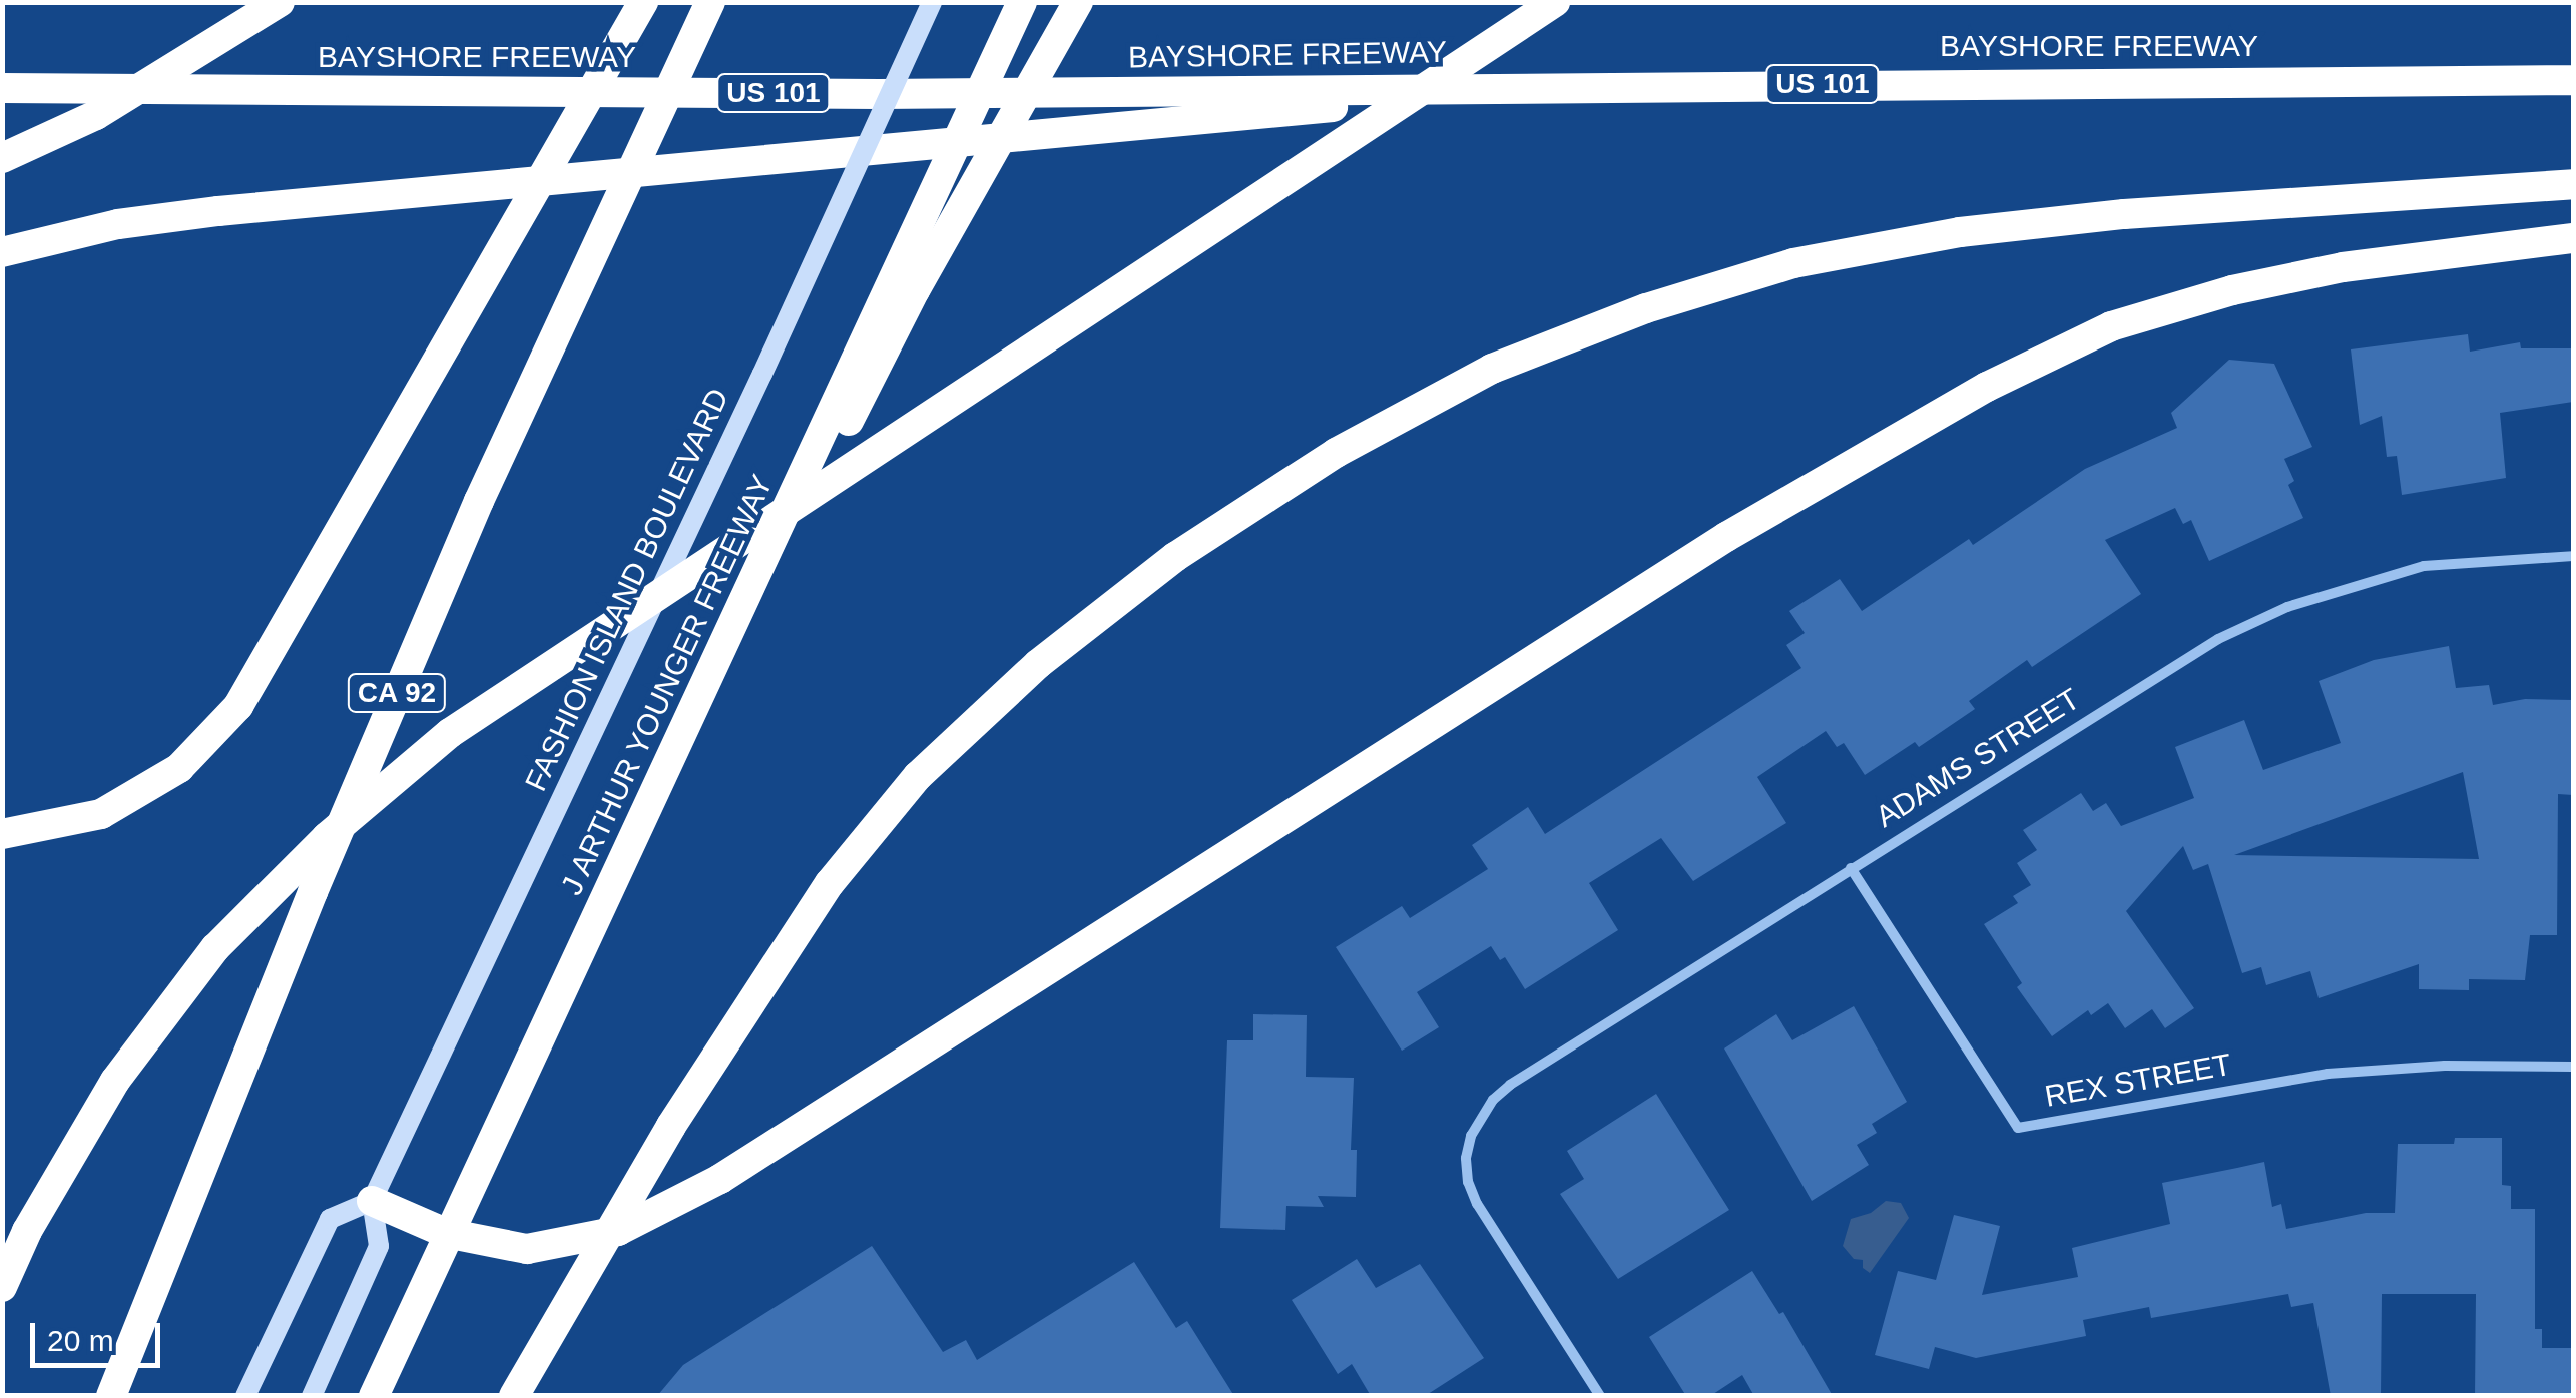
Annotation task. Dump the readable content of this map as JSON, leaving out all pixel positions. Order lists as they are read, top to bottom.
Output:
{
  "streets": {
    "highway": [
      "BAYSHORE FREEWAY",
      "US 101",
      "J ARTHUR YOUNGER FREEWAY",
      "CA 92"
    ],
    "main road": ["FASHION ISLAND BOULEVARD"],
    "street": ["ADAMS STREET", "REX STREET"]
  },
  "crossings": [
    ["ADAMS STREET", "REX STREET"]
  ],
  "scale_bar": "20 m"
}
